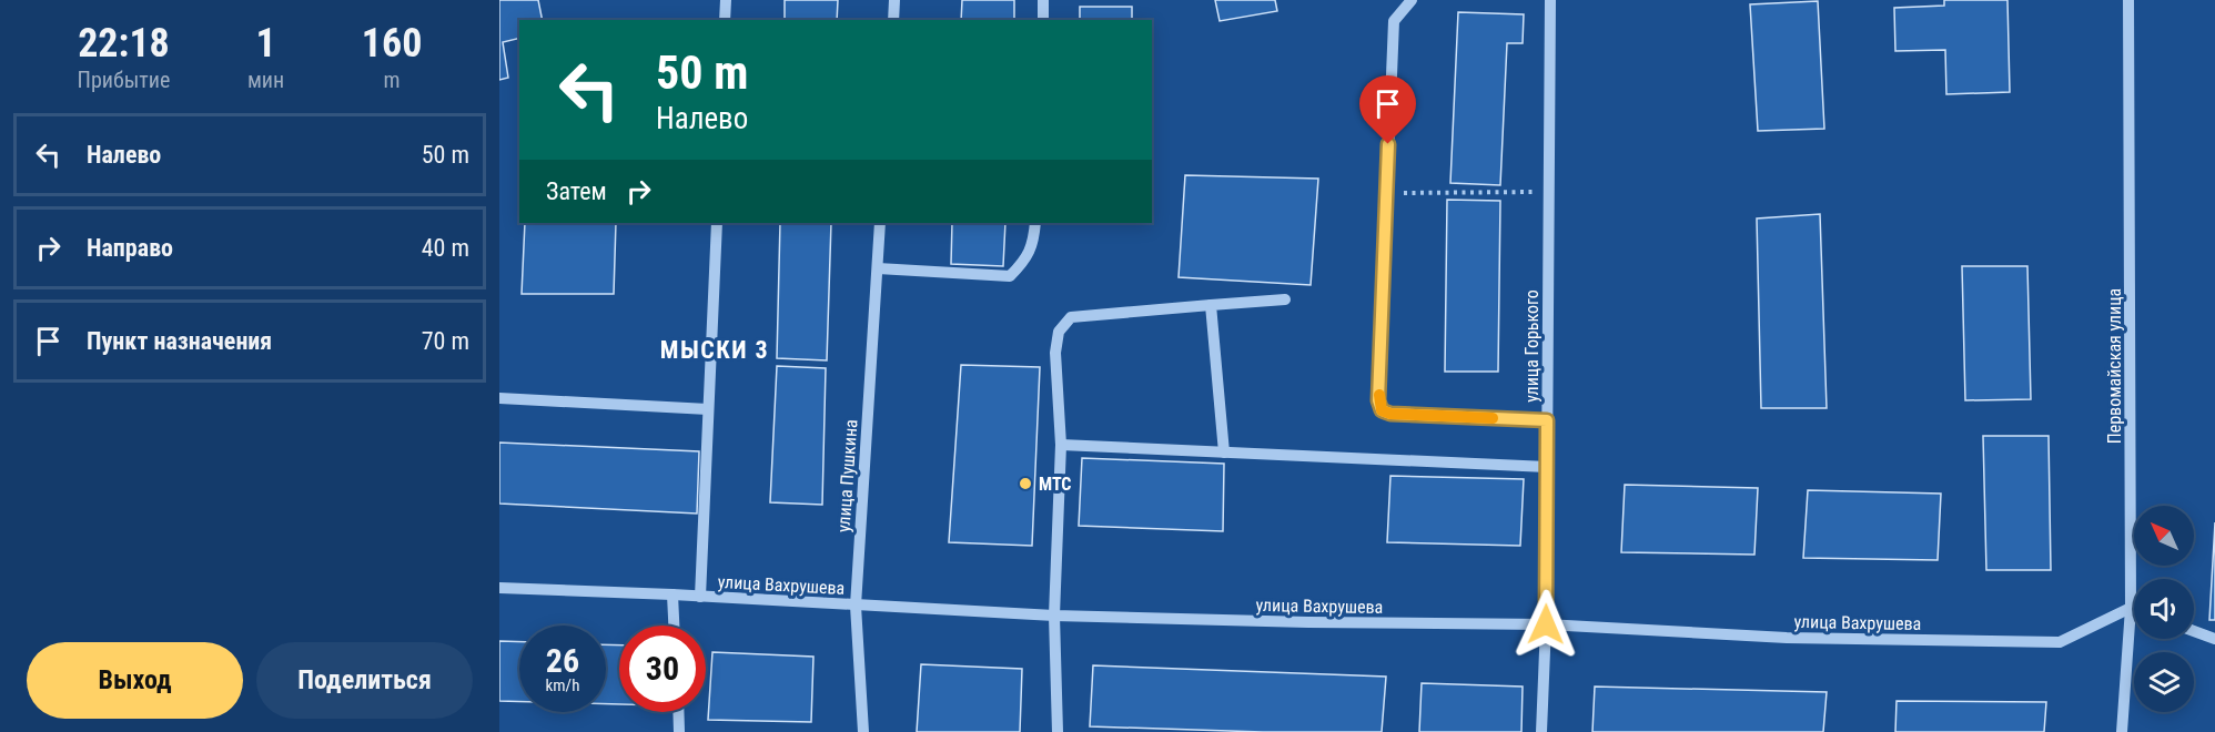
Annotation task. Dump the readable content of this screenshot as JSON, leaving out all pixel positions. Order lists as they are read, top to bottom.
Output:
{
  "streets": {
    "street": [
      "улица Горького",
      "Первомайская улица",
      "улица Пушкина",
      "улица Вахрушева"
    ]
  },
  "crossings": [
    ["улица Горького", "улица Вахрушева"],
    ["Первомайская улица", "улица Вахрушева"],
    ["улица Пушкина", "улица Вахрушева"]
  ],
  "districts": ["МЫСКИ 3"],
  "places": ["МТС"],
  "north": "top left",
  "page": {
    "eta": [
      "22:18",
      "Прибытие",
      "1",
      "мин",
      "160",
      "m"
    ],
    "turn": ["50 m", "Налево"],
    "list": [
      {
        "name": "Налево",
        "value": "50 m"
      },
      {
        "name": "Направо",
        "value": "40 m"
      },
      {
        "name": "Пункт назначения",
        "value": "70 m"
      }
    ],
    "then": "Затем",
    "speed": "26 km/h",
    "limit": "30",
    "buttons": ["Выход", "Поделиться"]
  }
}
